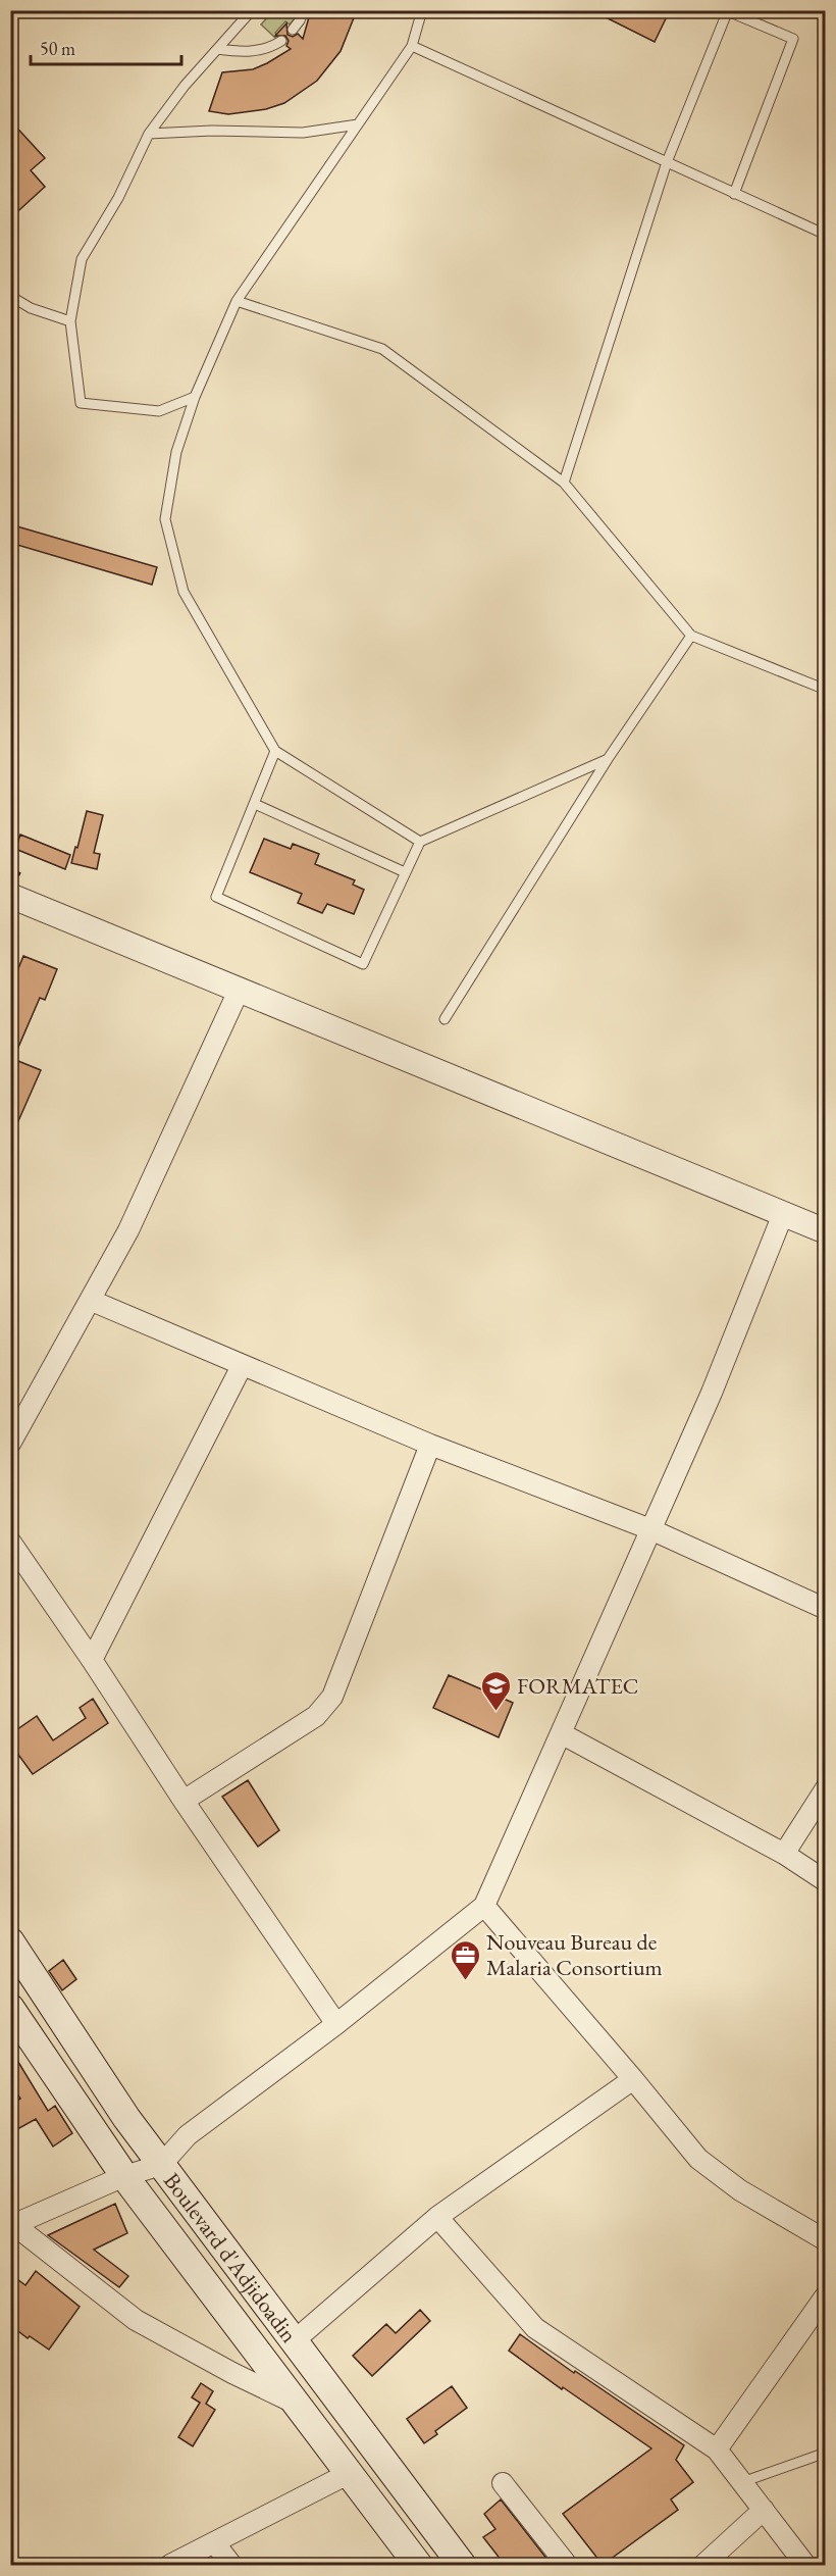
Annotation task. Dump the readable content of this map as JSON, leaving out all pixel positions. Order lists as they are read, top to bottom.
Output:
{
  "streets": {
    "main road": ["Boulevard d'Adjidoadin"]
  },
  "places": {
    "school or university": ["FORMATEC"],
    "office": ["Nouveau Bureau de Malaria Consortium"]
  },
  "scale_bar": "50 m"
}
